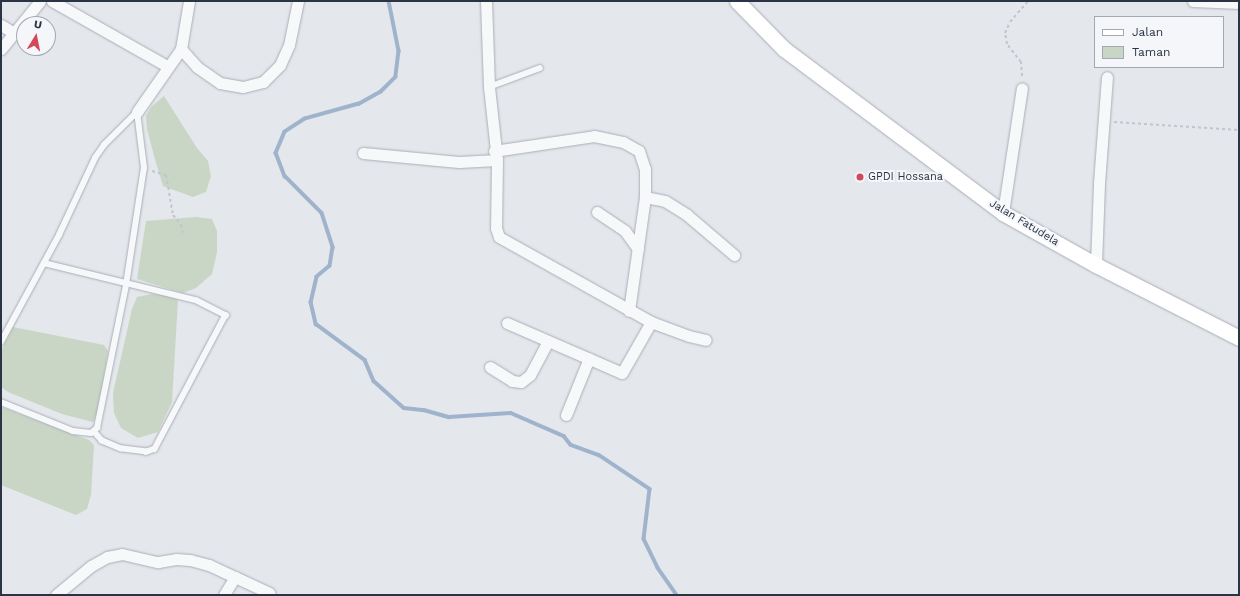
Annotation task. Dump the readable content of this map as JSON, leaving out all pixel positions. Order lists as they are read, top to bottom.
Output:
{
  "streets": {
    "street": ["Jalan Fatudela"]
  },
  "places": ["GPDI Hossana"],
  "legend": ["Jalan", "Taman"],
  "north": "top"
}
